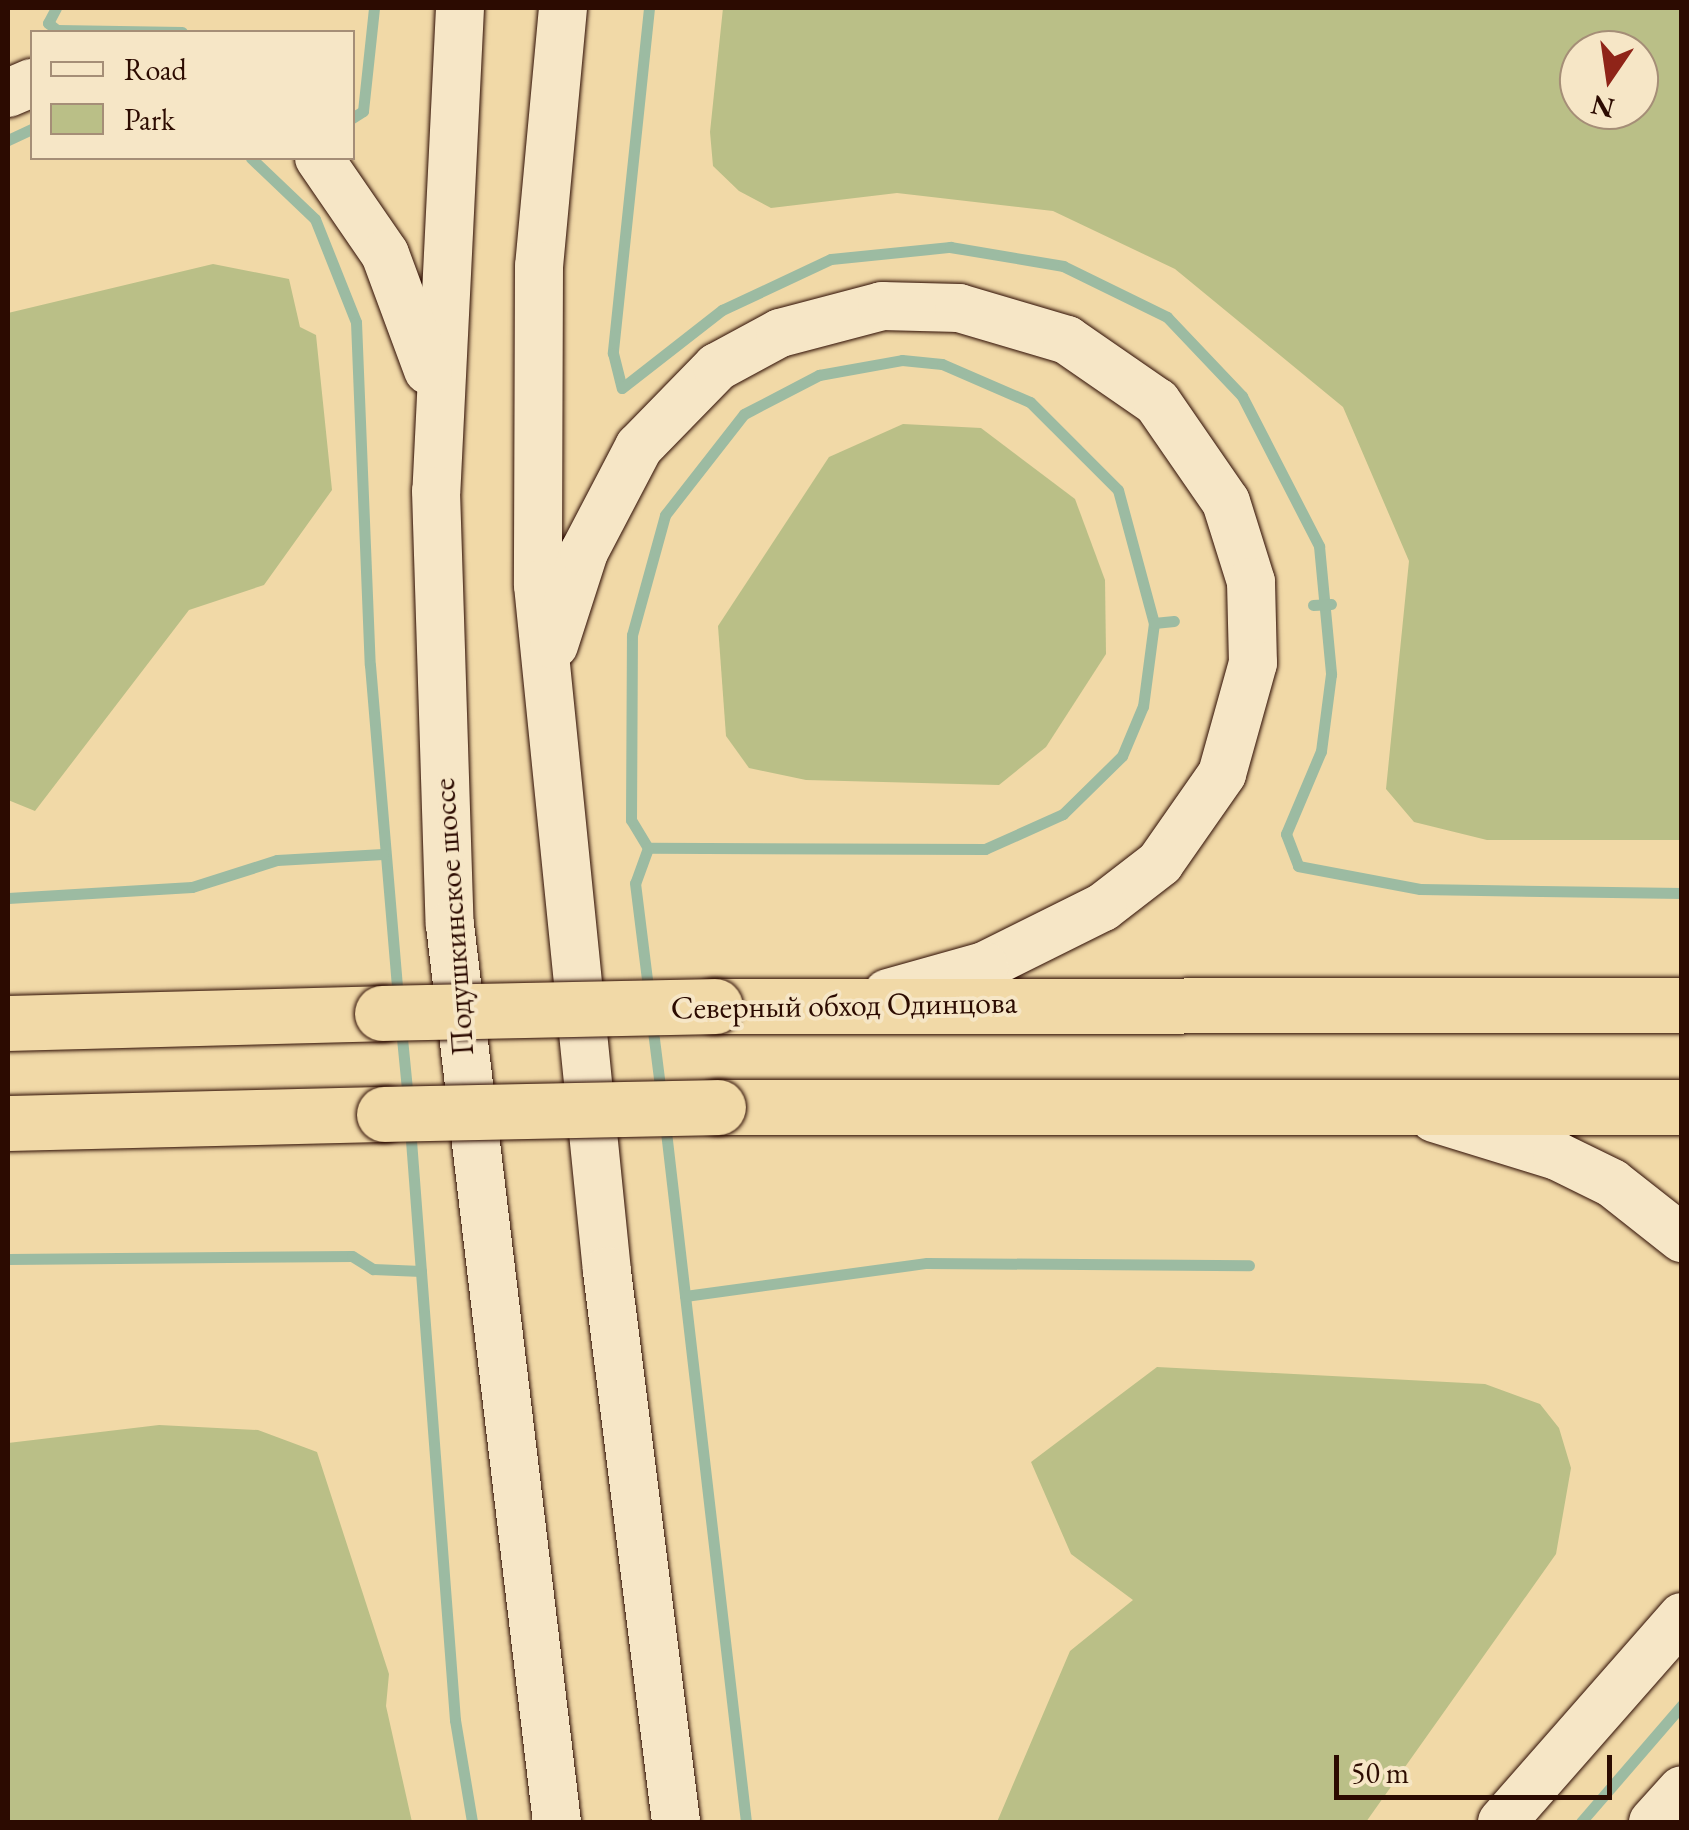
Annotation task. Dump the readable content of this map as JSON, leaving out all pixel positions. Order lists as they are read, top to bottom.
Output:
{
  "streets": {
    "highway": ["Северный обход Одинцова"],
    "main road": ["Подушкинское шоссе"]
  },
  "legend": ["Road", "Park"],
  "scale_bar": "50 m",
  "north": "bottom"
}
